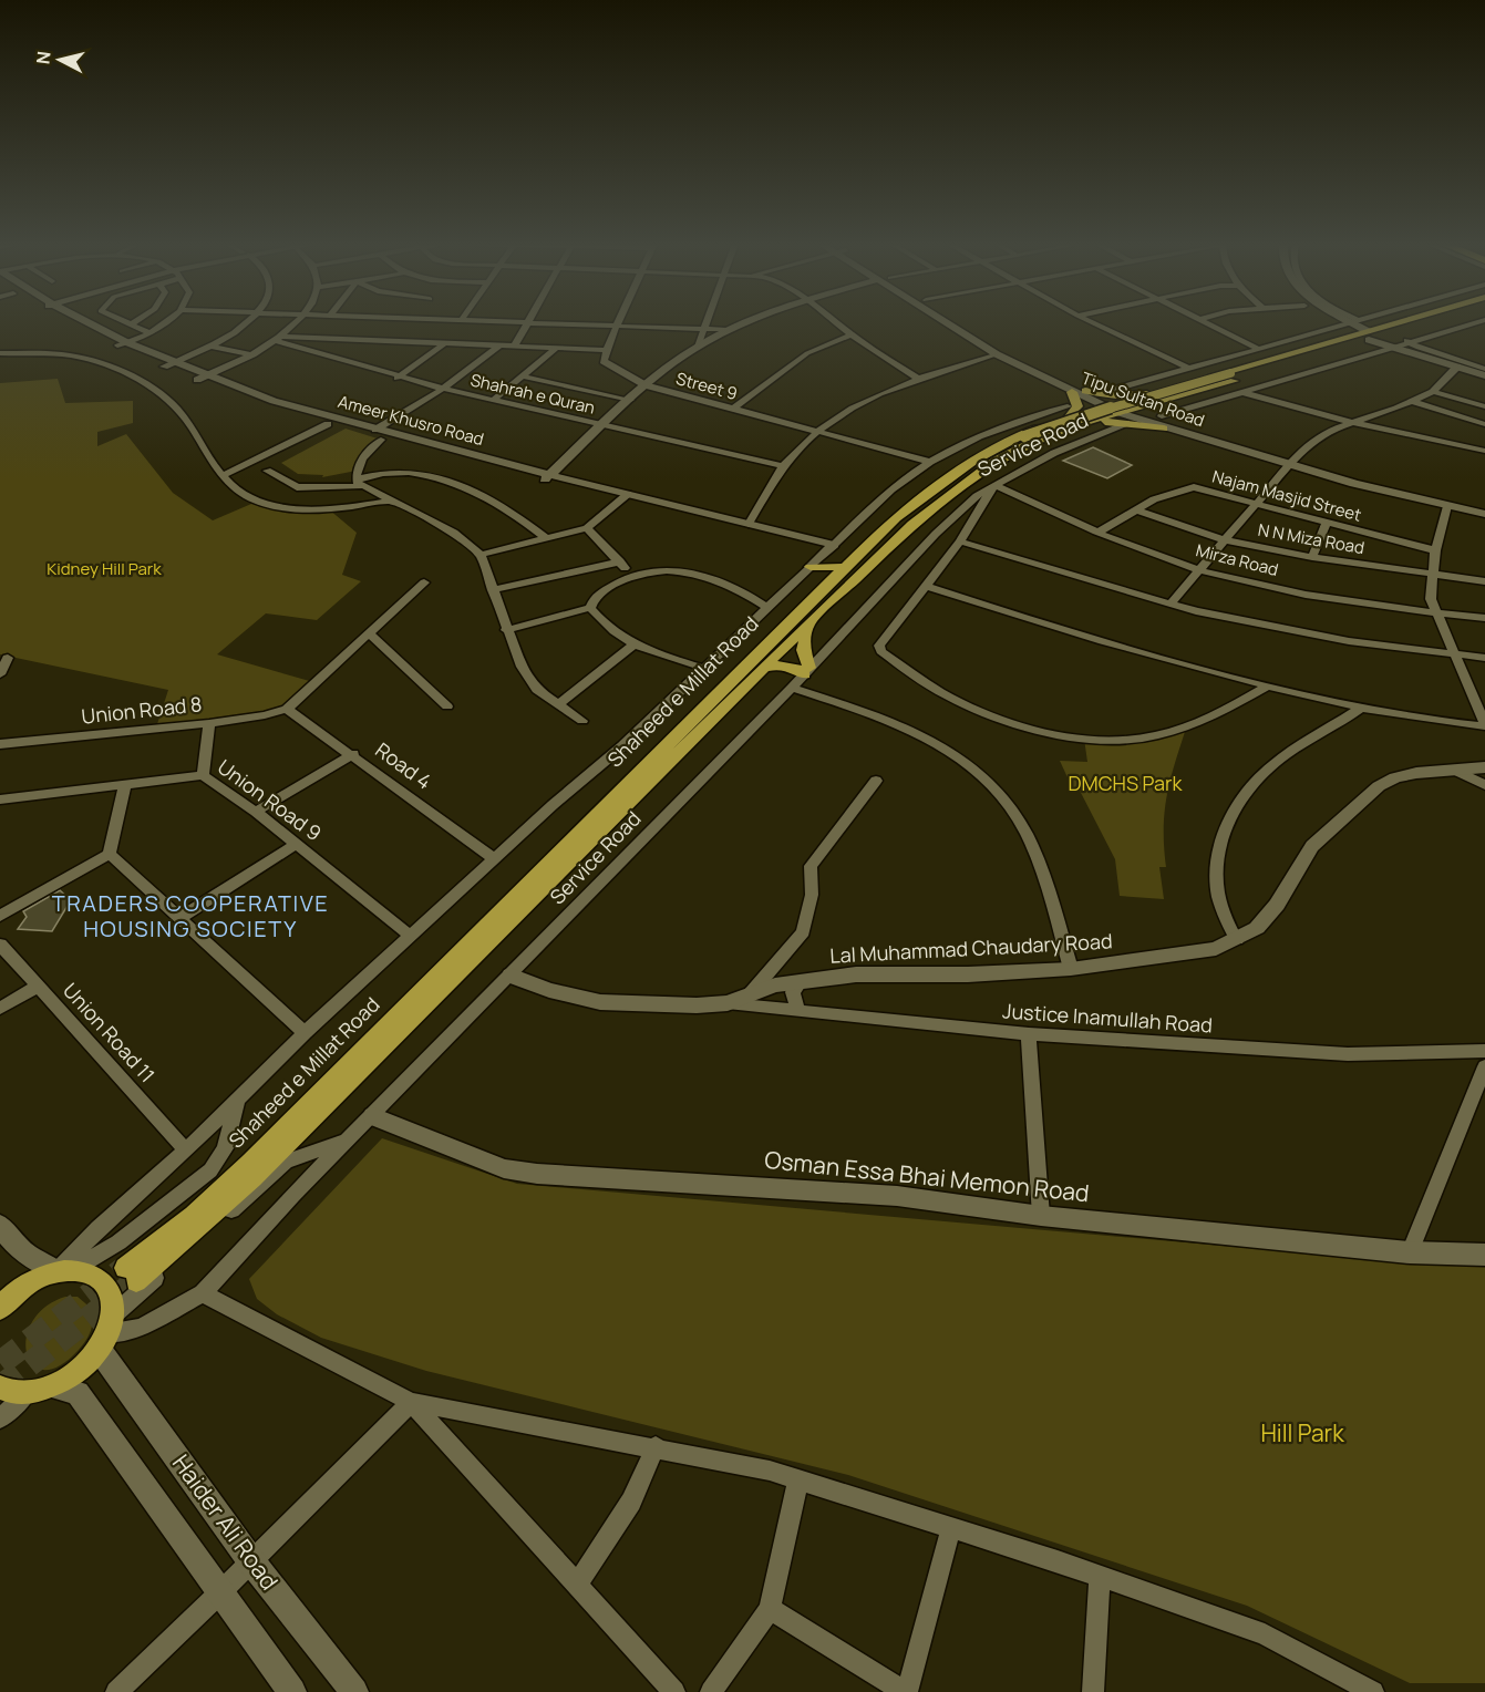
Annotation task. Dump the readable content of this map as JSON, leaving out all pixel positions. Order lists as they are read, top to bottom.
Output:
{
  "streets": {
    "main road": [
      "Tipu Sultan Road",
      "Ameer Khusro Road",
      "Shaheed e Millat Road",
      "Lal Muhammad Chaudary Road",
      "Osman Essa Bhai Memon Road",
      "Haider Ali Road"
    ],
    "street": [
      "Street 9",
      "Shahrah e Quran",
      "Service Road",
      "Najam Masjid Street",
      "N N Miza Road",
      "Mirza Road",
      "Union Road 8",
      "Road 4",
      "Union Road 9",
      "Justice Inamullah Road",
      "Union Road 11"
    ]
  },
  "crossings": [
    ["Tipu Sultan Road", "Service Road"],
    ["Tipu Sultan Road", "Shaheed e Millat Road"],
    ["Service Road", "Mirza Road"],
    ["Service Road", "Shaheed e Millat Road"],
    ["Service Road", "Lal Muhammad Chaudary Road"],
    ["Service Road", "Osman Essa Bhai Memon Road"],
    ["Service Road", "Haider Ali Road"],
    ["Najam Masjid Street", "N N Miza Road"],
    ["Najam Masjid Street", "Mirza Road"],
    ["Union Road 8", "Road 4"],
    ["Lal Muhammad Chaudary Road", "Justice Inamullah Road"]
  ],
  "districts": ["TRADERS COOPERATIVE HOUSING SOCIETY"],
  "parks": ["Kidney Hill Park", "DMCHS Park", "Hill Park"],
  "north": "left"
}
